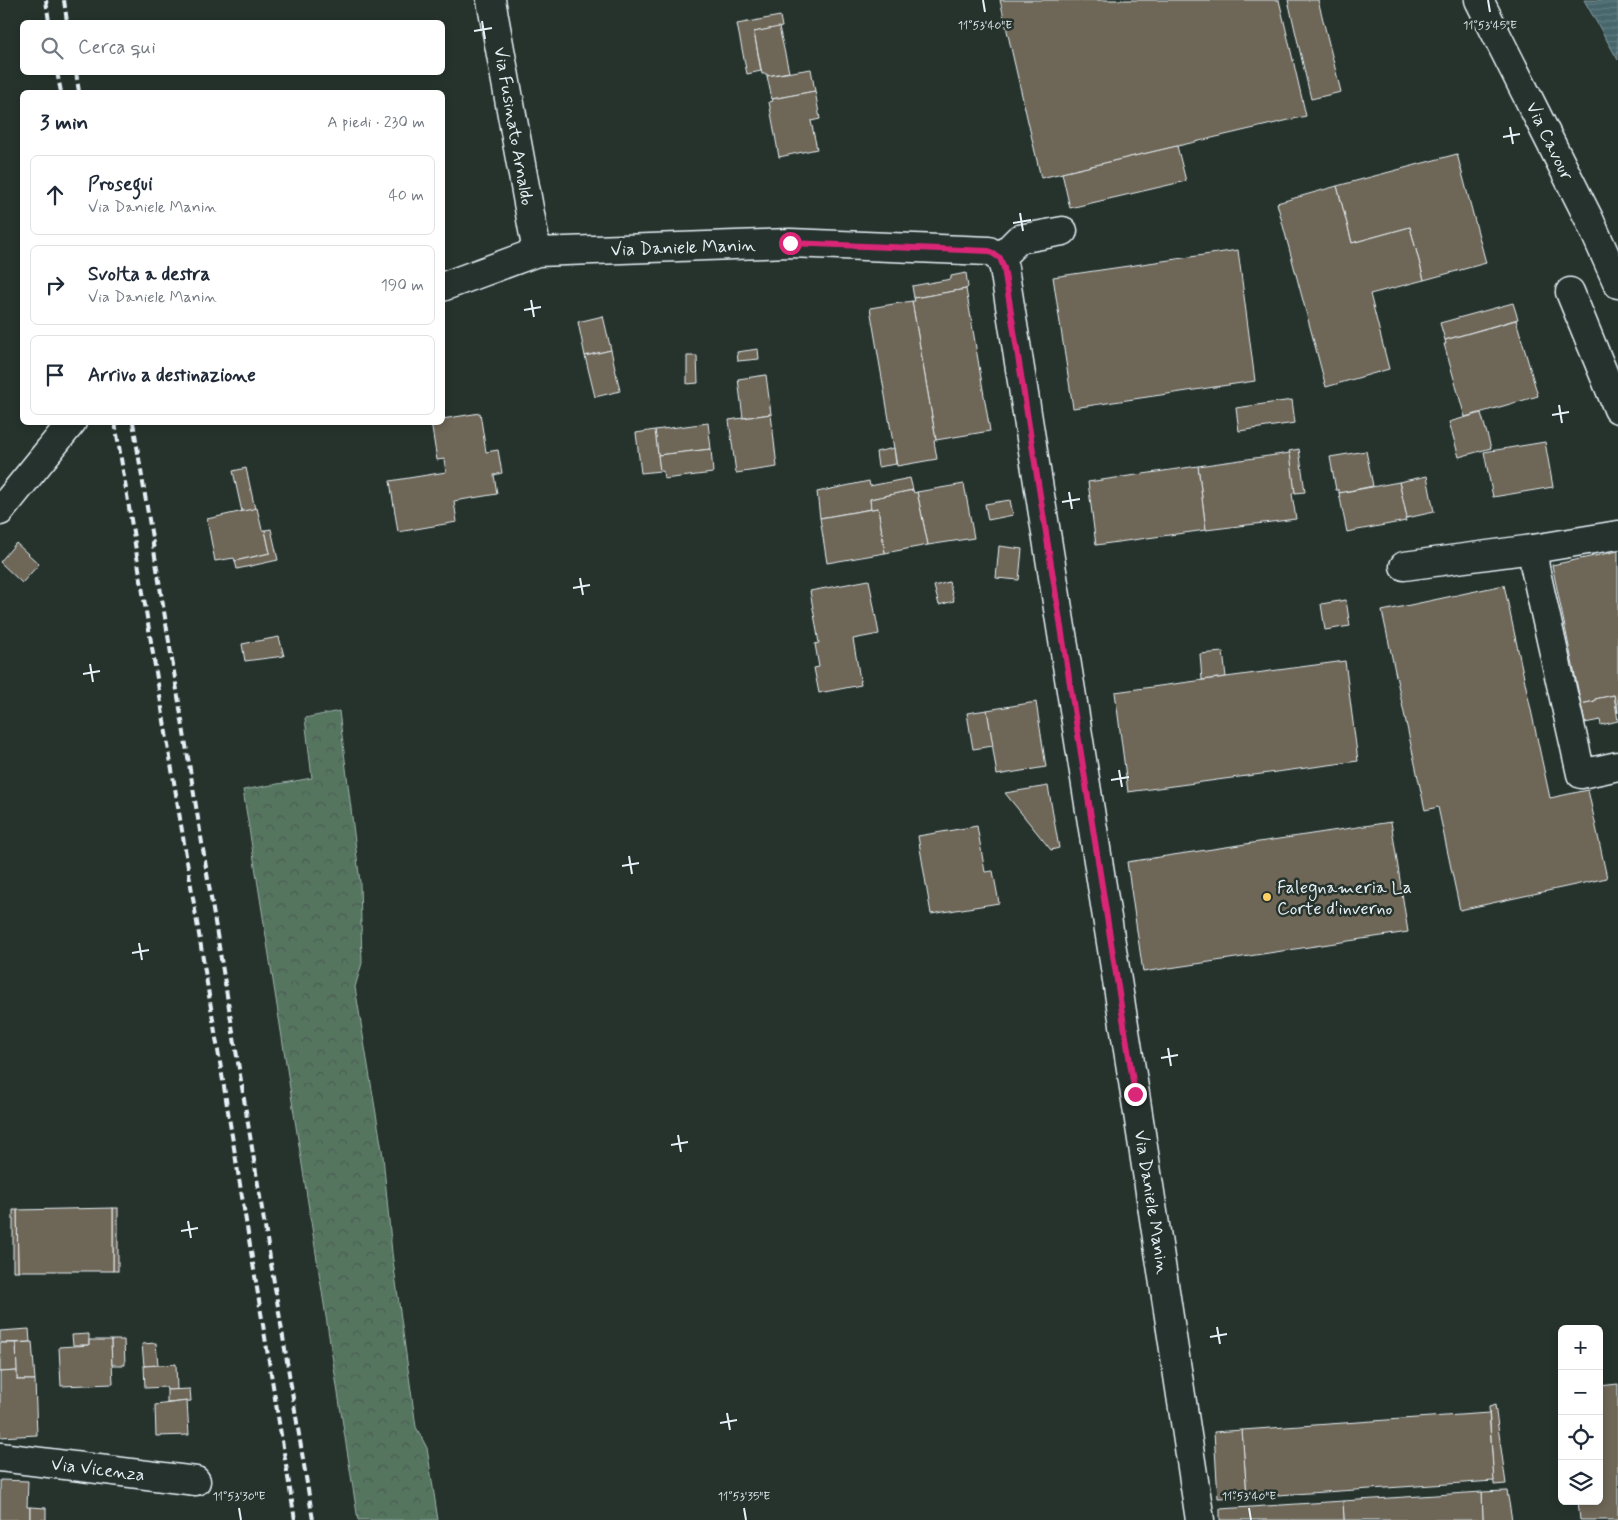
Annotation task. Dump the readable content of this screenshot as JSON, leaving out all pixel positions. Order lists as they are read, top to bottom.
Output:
{
  "streets": {
    "street": [
      "Via Fusinato Arnaldo",
      "Via Cavour",
      "Via Daniele Manin",
      "Via Vicenza"
    ]
  },
  "crossings": [
    ["Via Fusinato Arnaldo", "Via Daniele Manin"]
  ],
  "places": ["Falegnameria La Corte d'inverno"],
  "page": {
    "search": "Cerca qui",
    "heading": ["3 min", "A piedi · 230 m"],
    "list": [
      ["Prosegui", "Via Daniele Manin", "40 m"],
      ["Svolta a destra", "Via Daniele Manin", "190 m"],
      "Arrivo a destinazione"
    ],
    "map_buttons": ["+", "−"]
  },
  "coordinates": [
    "11°53'40\"E",
    "11°53'45\"E",
    "11°53'30\"E",
    "11°53'35\"E"
  ]
}
